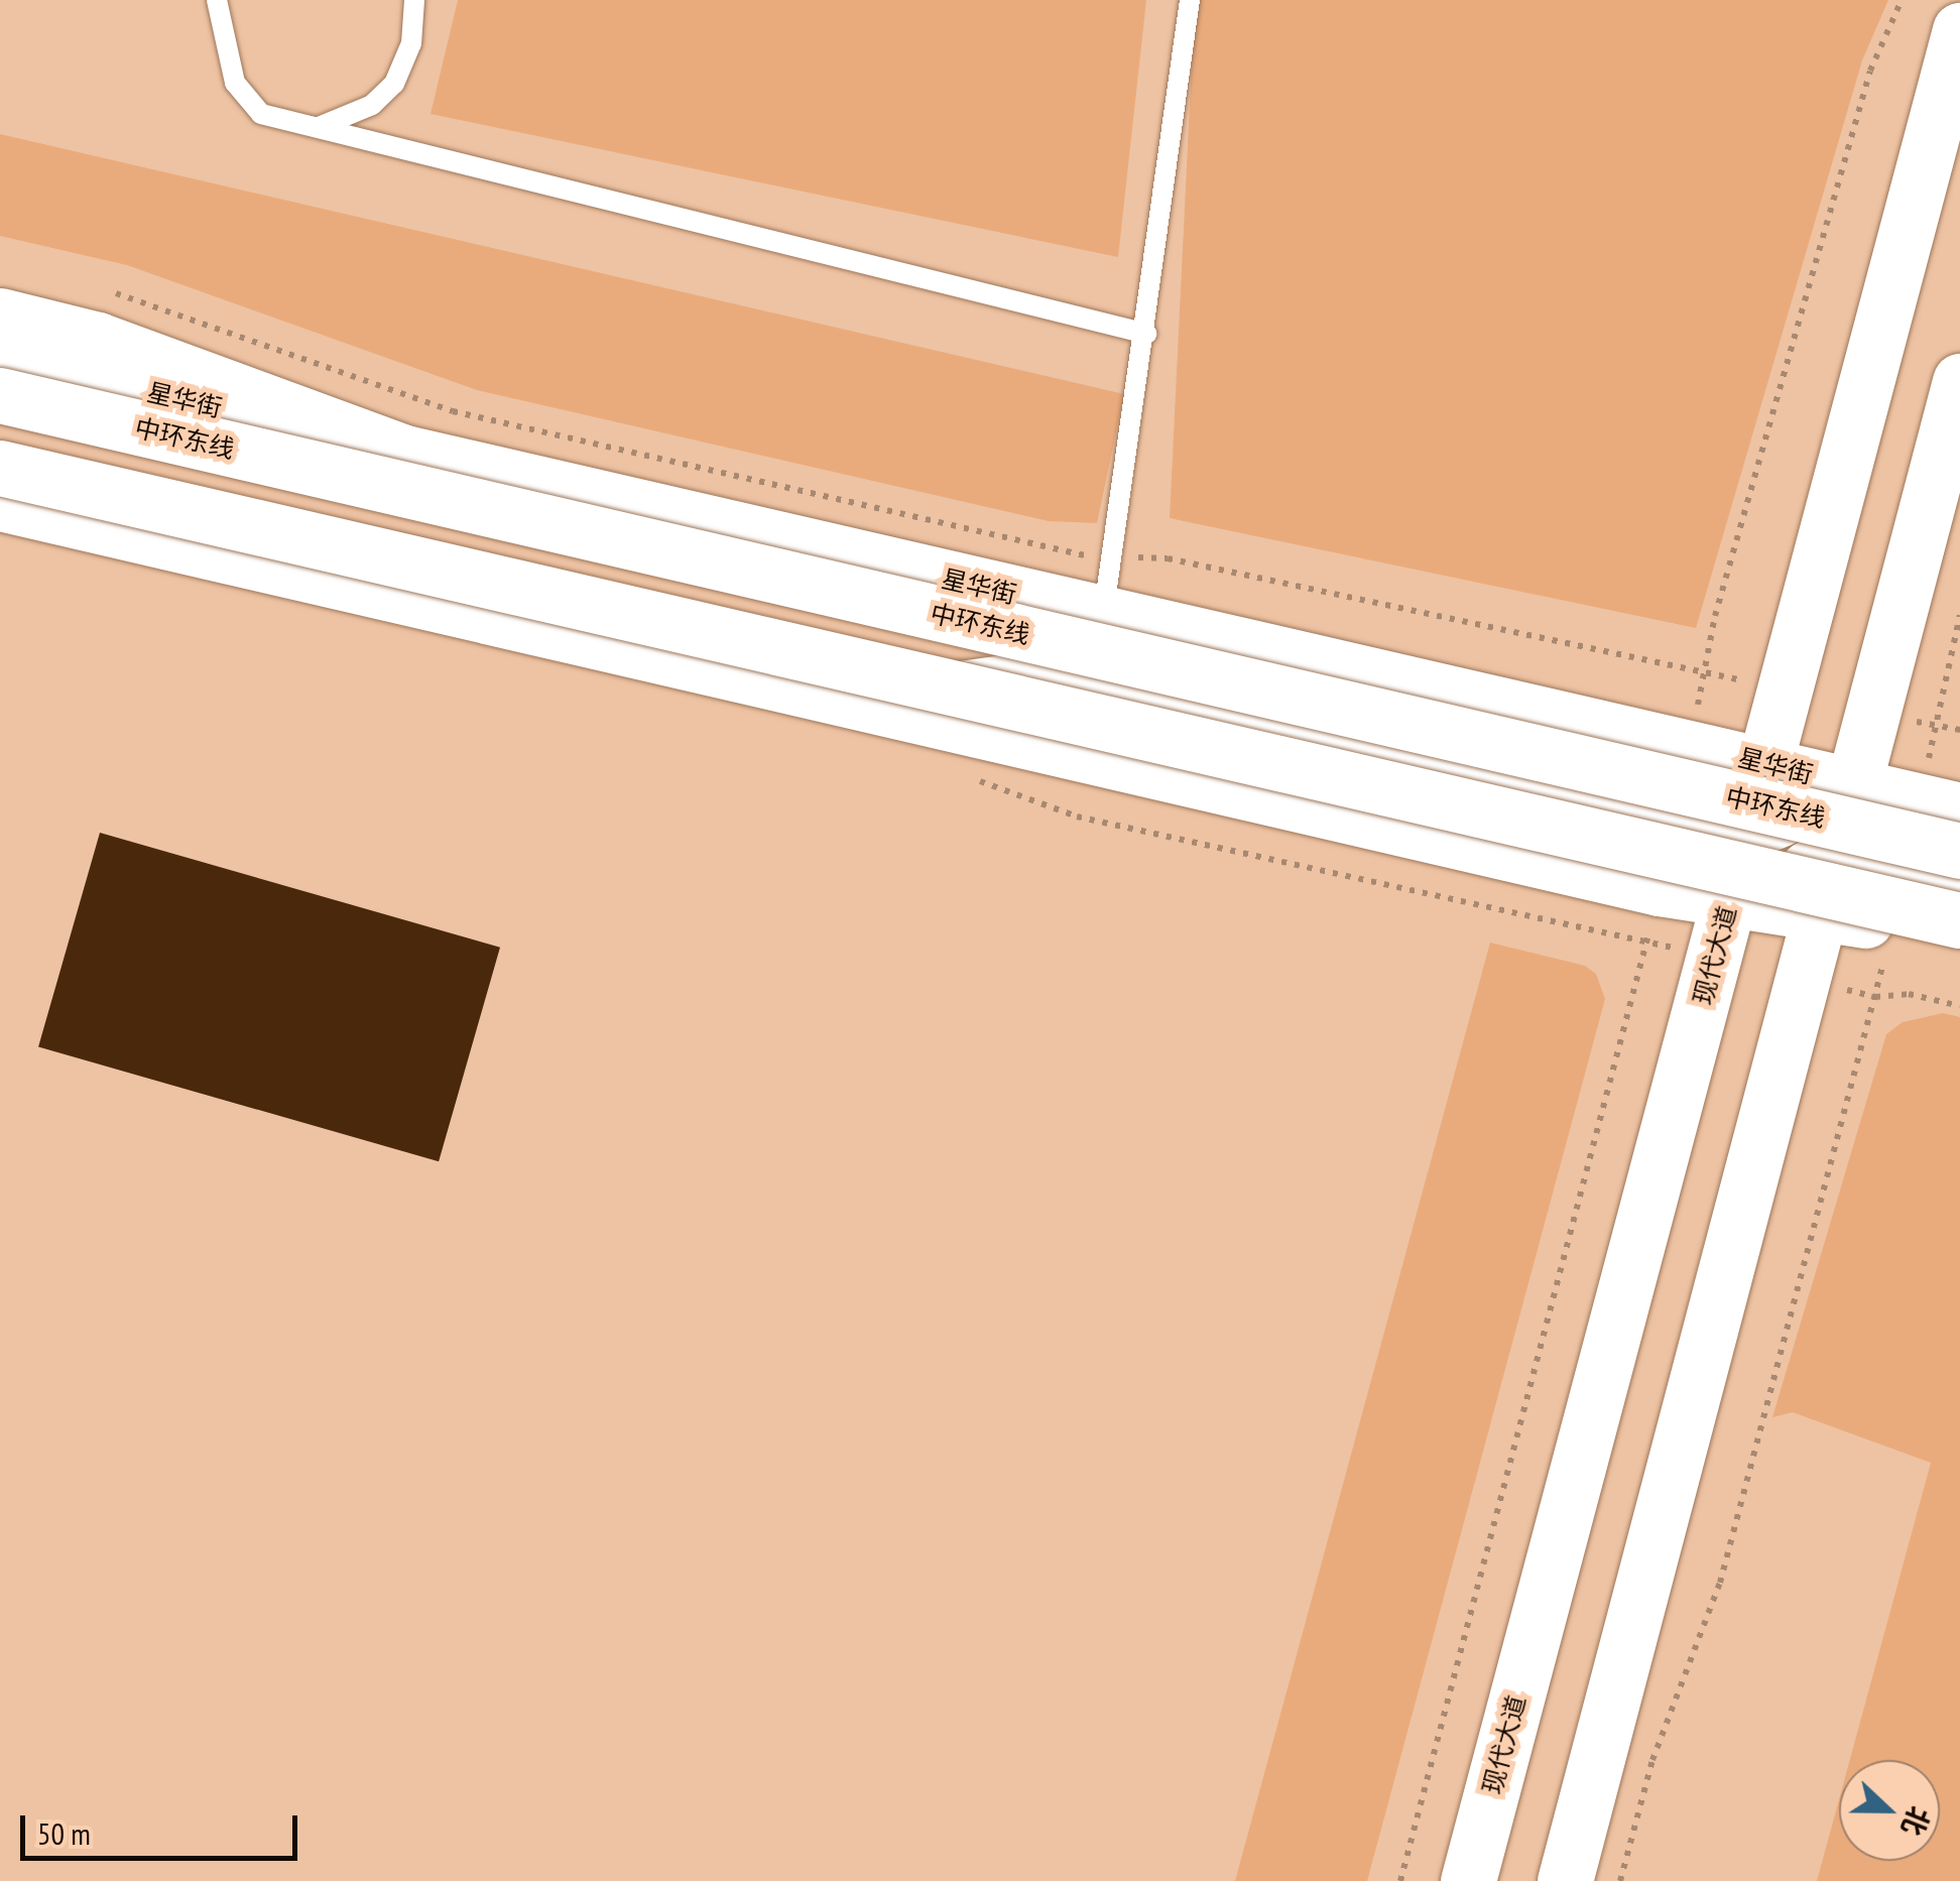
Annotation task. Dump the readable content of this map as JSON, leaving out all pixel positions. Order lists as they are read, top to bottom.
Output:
{
  "streets": {
    "main road": ["星华街", "中环东线", "现代大道"]
  },
  "crossings": [
    ["星华街", "现代大道"]
  ],
  "scale_bar": "50 m",
  "north": "right"
}
